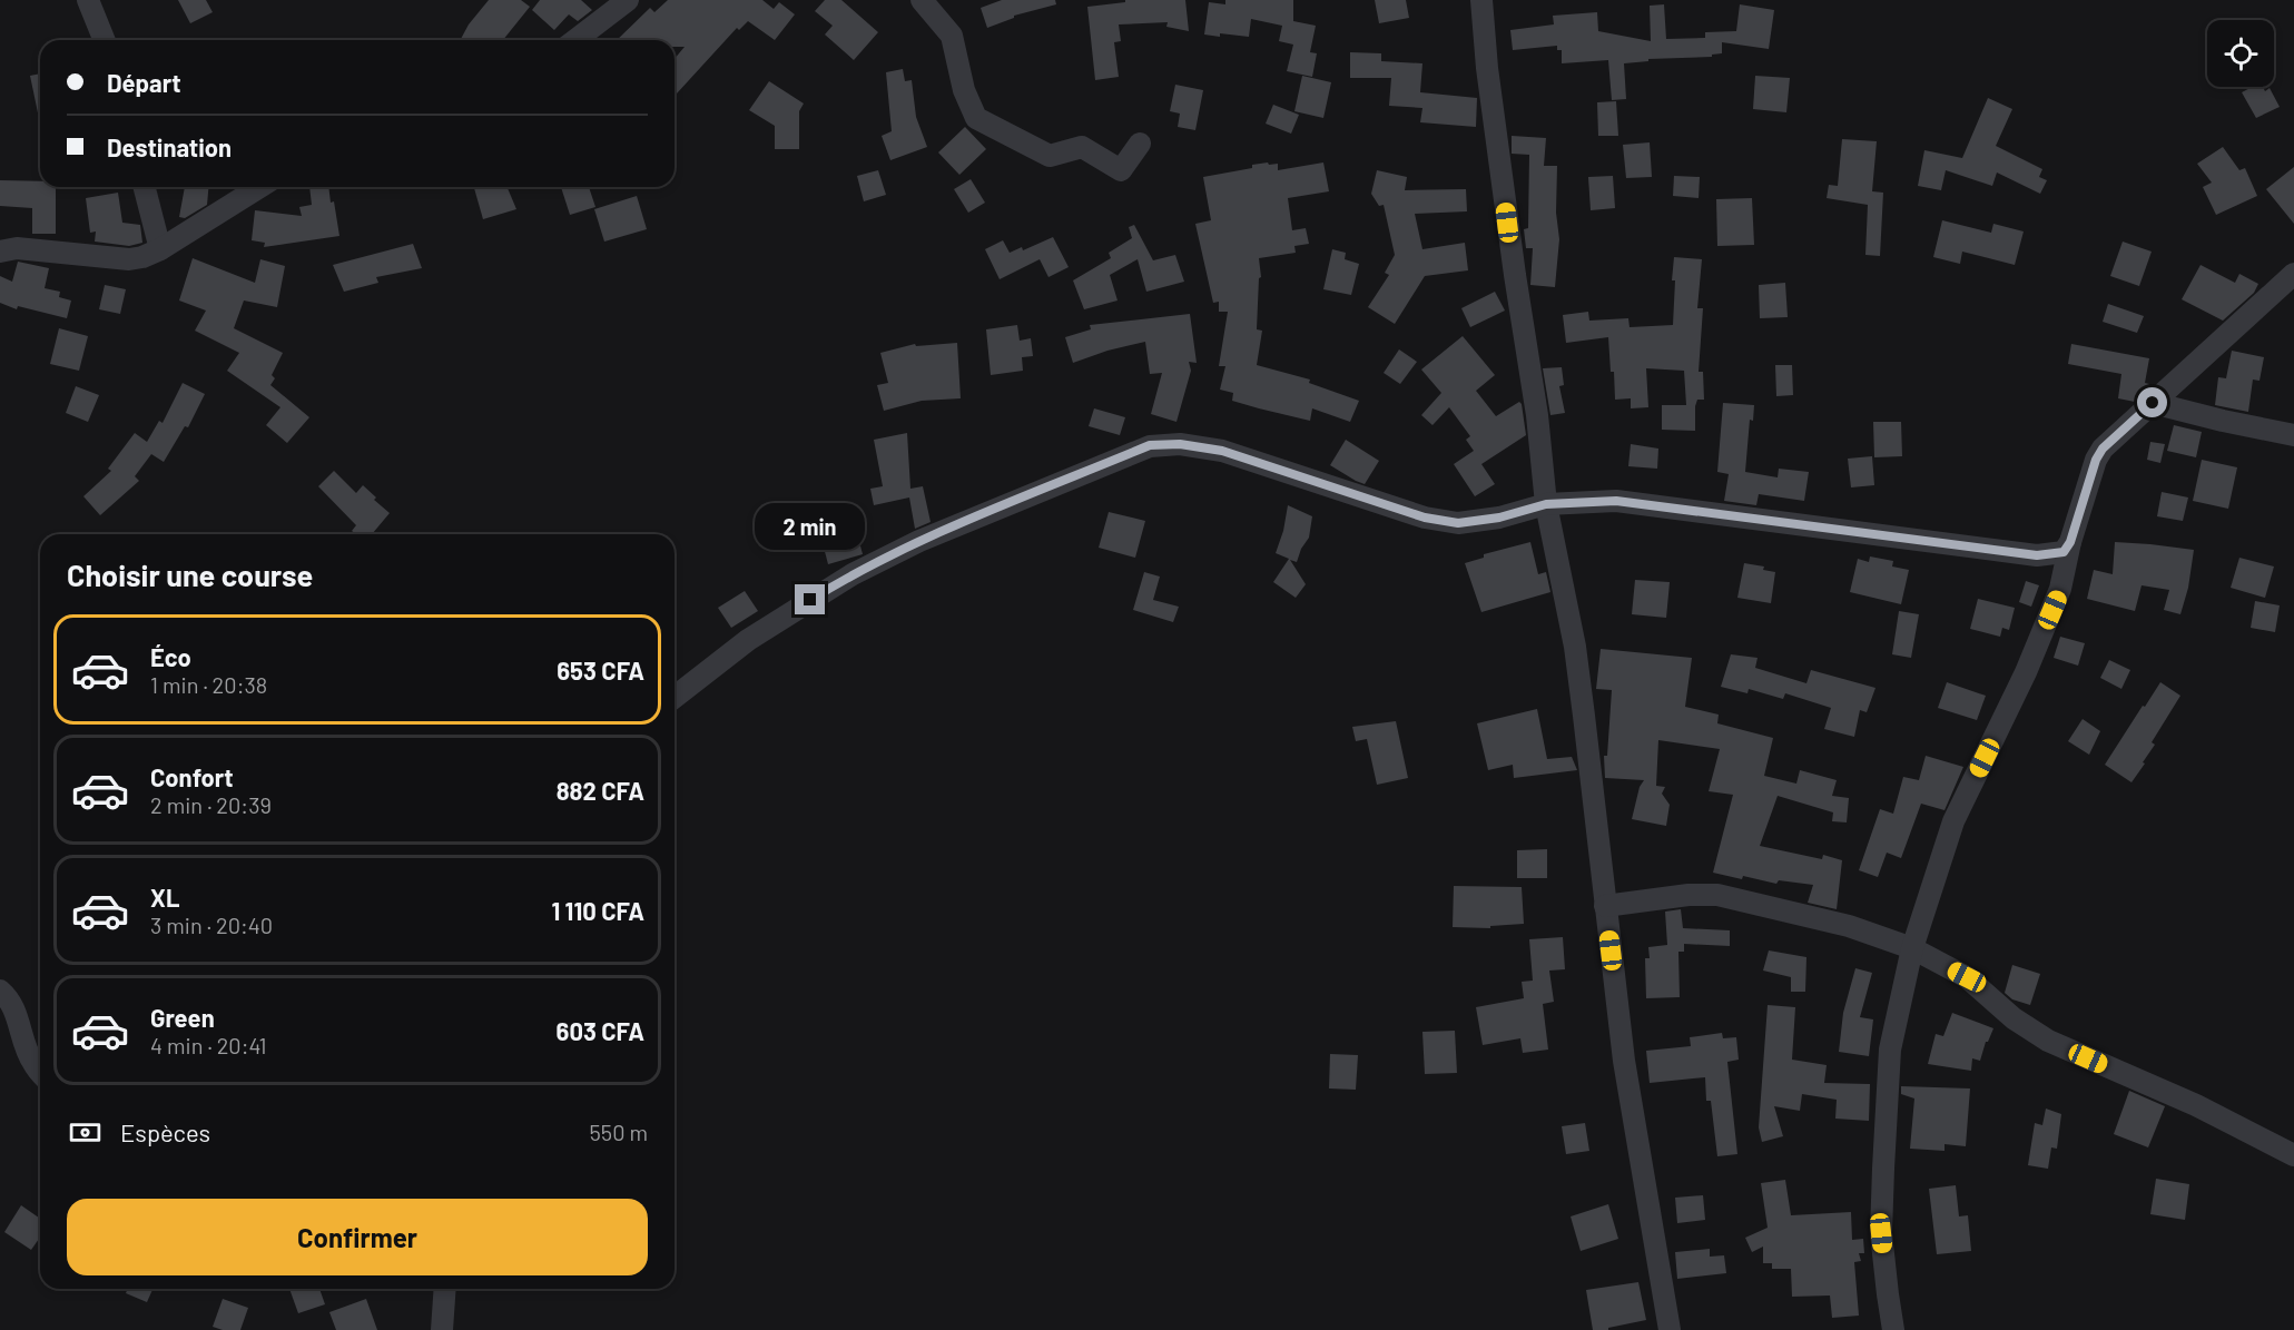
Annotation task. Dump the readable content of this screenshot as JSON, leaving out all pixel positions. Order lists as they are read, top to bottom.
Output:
{
  "page": {
    "banner": ["Départ", "Destination"],
    "bubble": "2 min",
    "heading": "Choisir une course",
    "list": [
      {
        "name": "Éco",
        "note": "1 min · 20:38",
        "value": "653 CFA"
      },
      {
        "name": "Confort",
        "note": "2 min · 20:39",
        "value": "882 CFA"
      },
      {
        "name": "XL",
        "note": "3 min · 20:40",
        "value": "1 110 CFA"
      },
      {
        "name": "Green",
        "note": "4 min · 20:41",
        "value": "603 CFA"
      }
    ],
    "pay": ["Espèces", "550 m"],
    "buttons": "Confirmer"
  }
}
